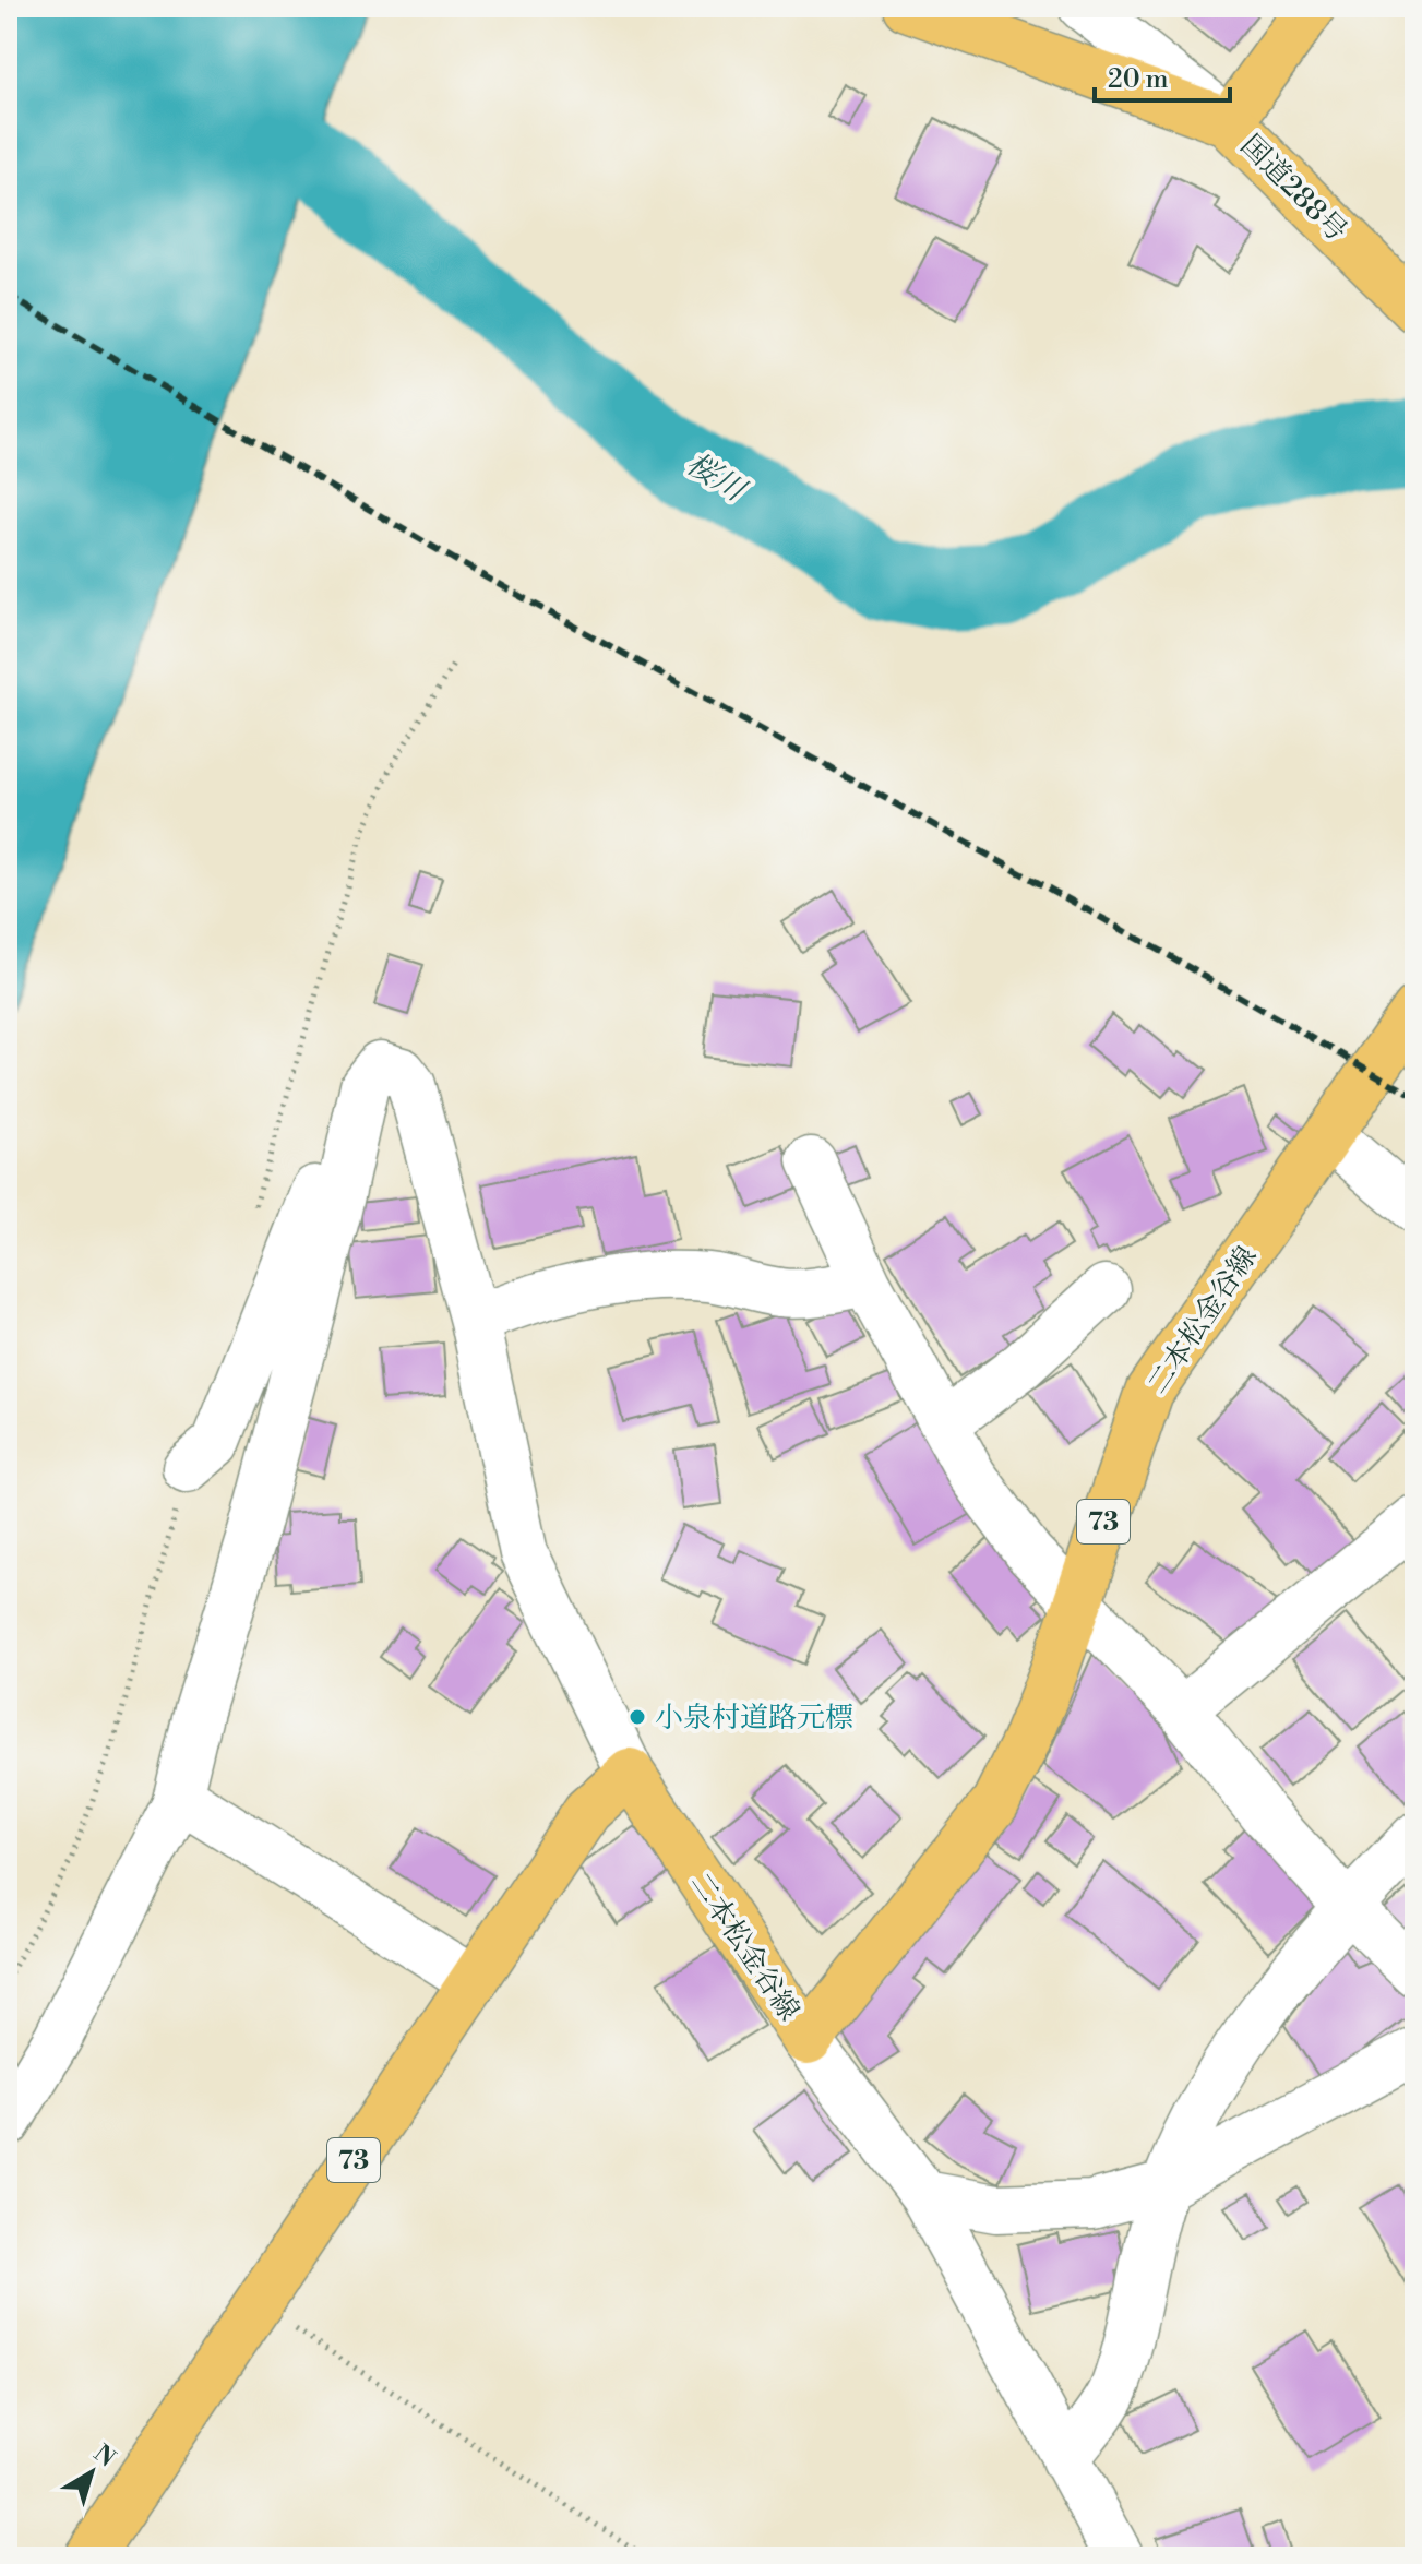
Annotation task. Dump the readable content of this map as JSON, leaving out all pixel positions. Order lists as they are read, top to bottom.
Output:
{
  "streets": {
    "main road": ["国道288号", "二本松金谷線", "73"]
  },
  "crossings": [
    ["二本松金谷線", "73"]
  ],
  "water": ["桜川"],
  "places": ["小泉村道路元標"],
  "scale_bar": "20 m",
  "north": "top right"
}
